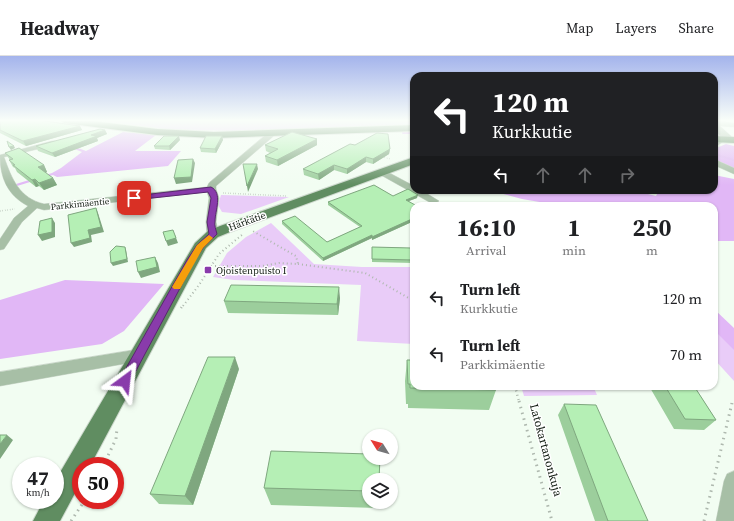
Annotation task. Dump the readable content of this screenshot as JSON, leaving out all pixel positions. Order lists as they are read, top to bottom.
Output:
{
  "streets": {
    "main road": ["Härkätie"],
    "street": ["Parkkimäentie"],
    "path": ["Latokartanonkuja"]
  },
  "places": {
    "transit": ["Ojoistenpuisto I"]
  },
  "north": "top left",
  "page": {
    "header": "Headway",
    "nav": ["Map", "Layers", "Share"],
    "turn": ["120 m", "Kurkkutie"],
    "eta": [
      "16:10",
      "Arrival",
      "1",
      "min",
      "250",
      "m"
    ],
    "list": [
      {
        "name": "Turn left",
        "note": "Kurkkutie",
        "value": "120 m"
      },
      {
        "name": "Turn left",
        "note": "Parkkimäentie",
        "value": "70 m"
      }
    ],
    "speed": "47 km/h",
    "limit": "50"
  }
}
